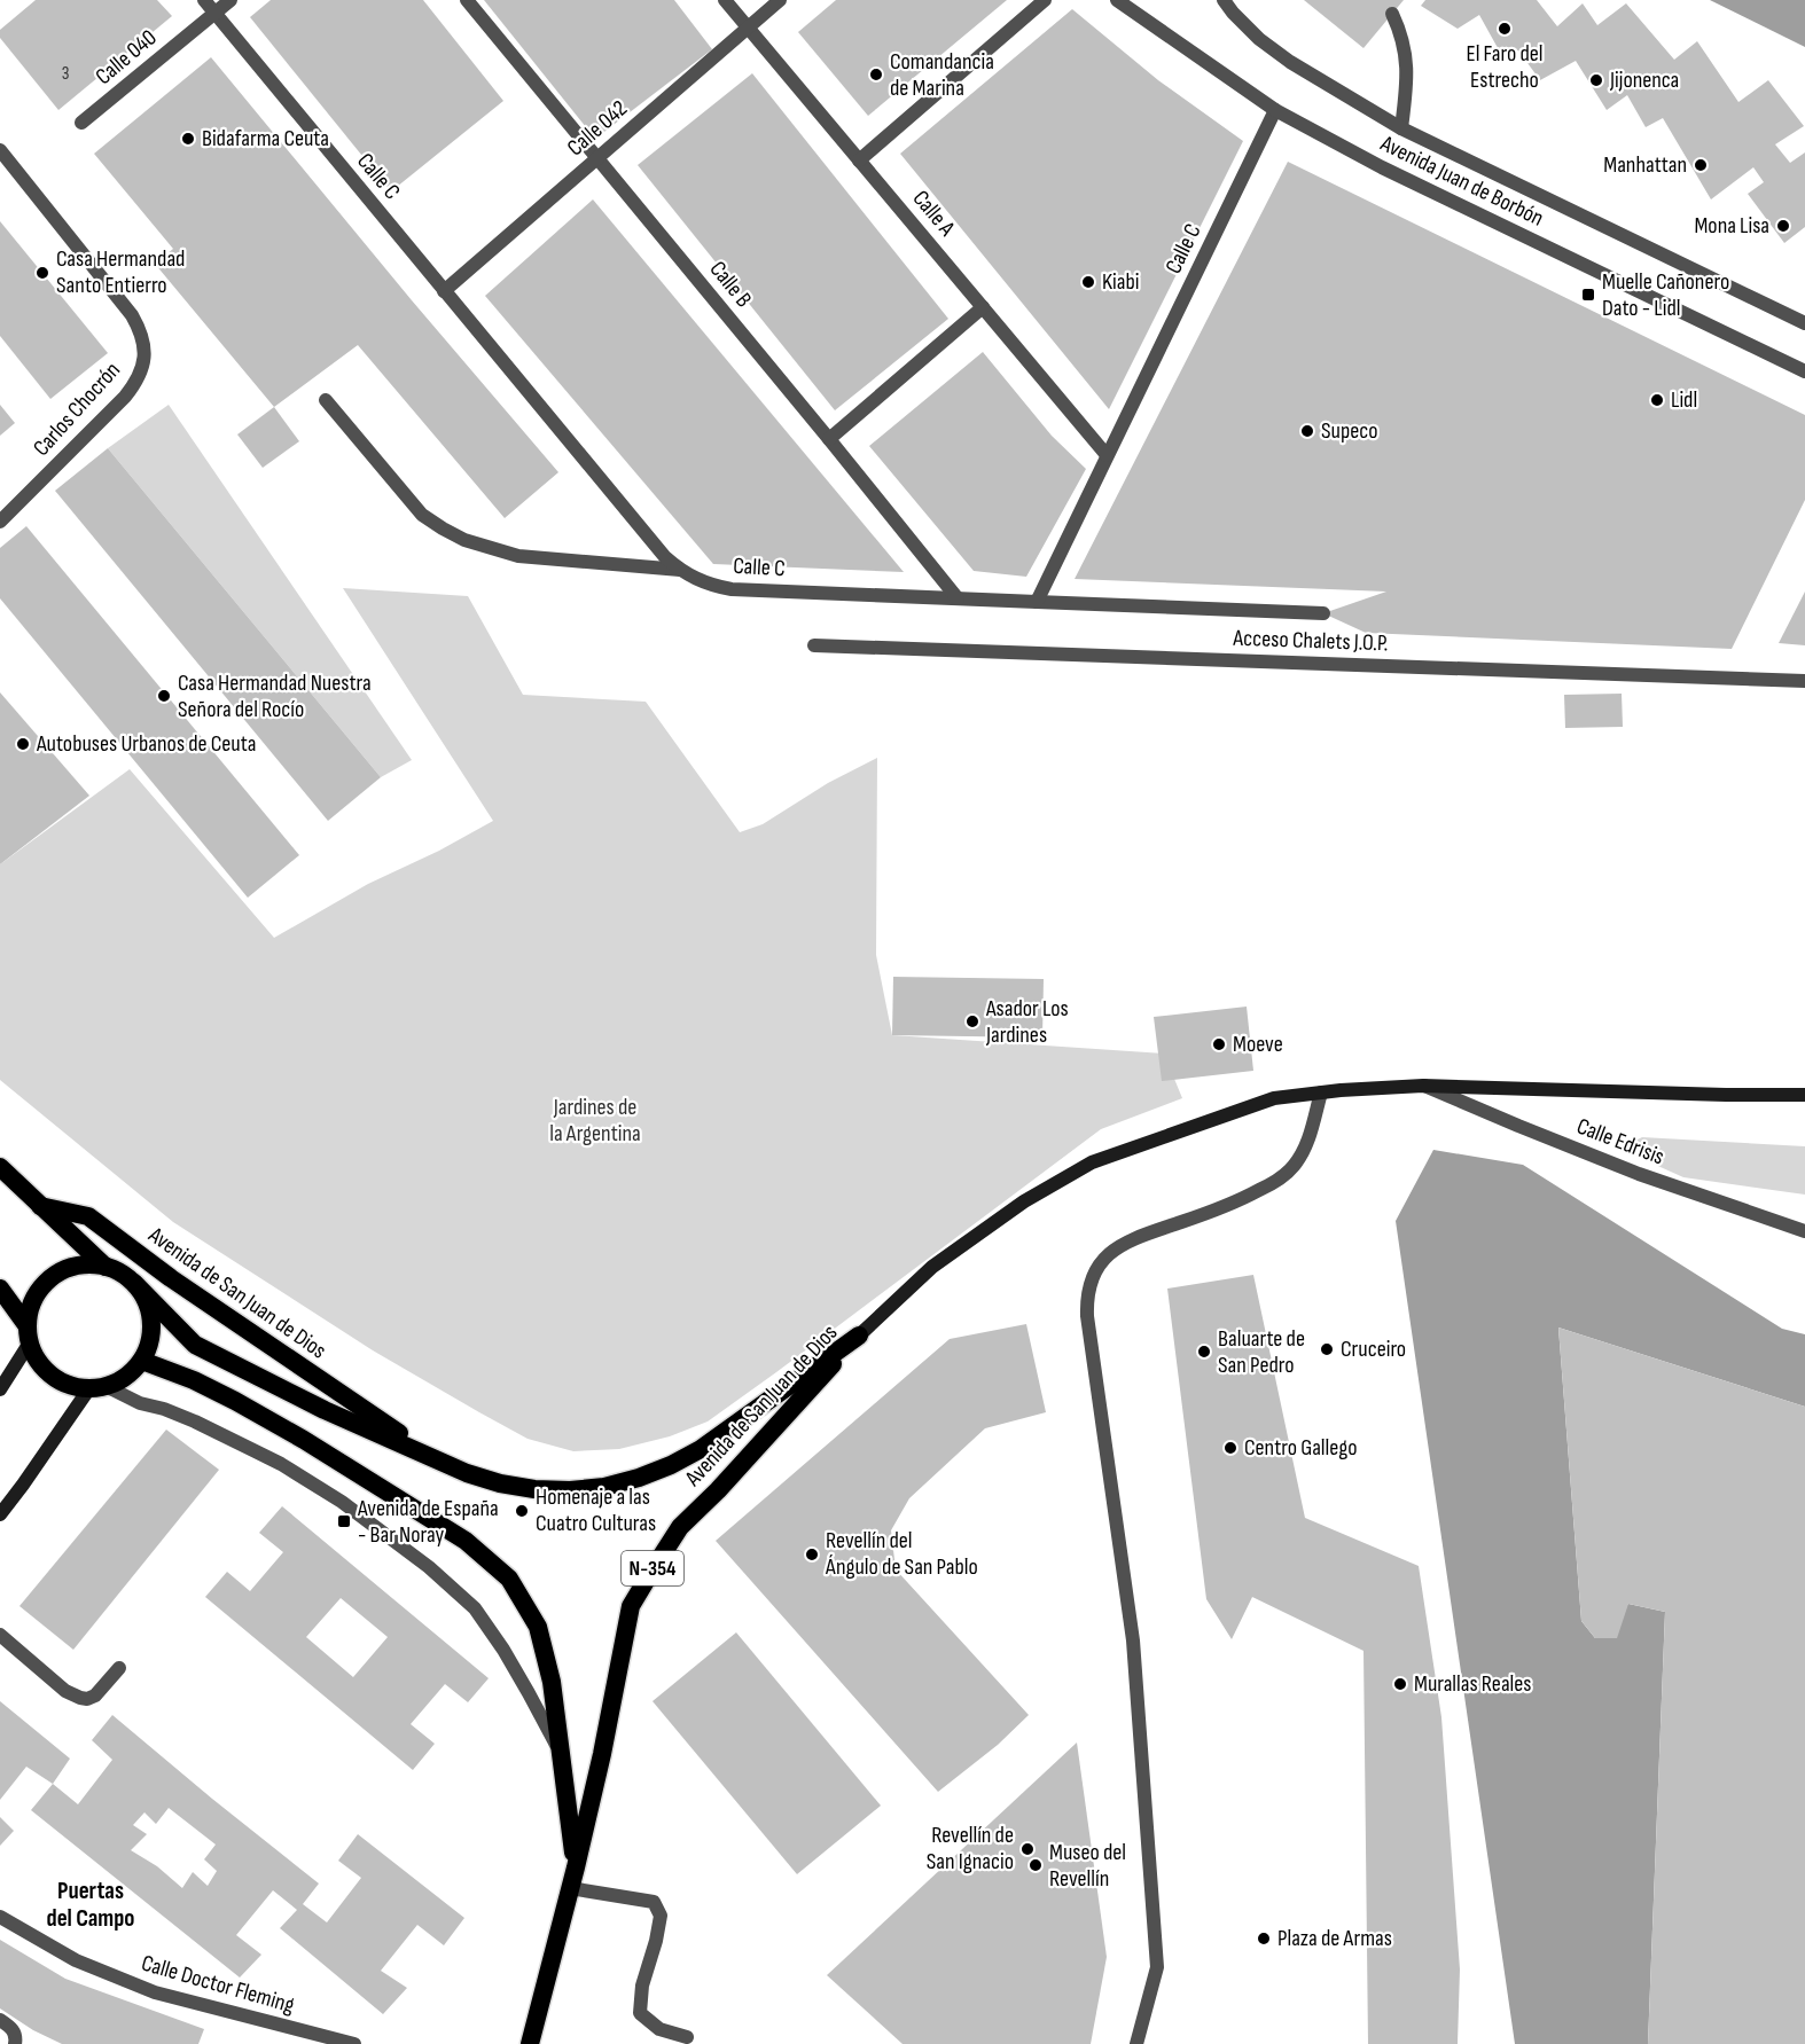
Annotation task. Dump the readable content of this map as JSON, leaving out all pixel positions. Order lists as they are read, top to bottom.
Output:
{
  "streets": {
    "highway": ["Avenida de San Juan de Dios", "N-354"],
    "street": [
      "Calle 040",
      "Calle 042",
      "Calle C",
      "Avenida Juan de Borbón",
      "Calle A",
      "Calle B",
      "Carlos Chocrón",
      "Acceso Chalets J.O.P.",
      "Calle Edrisis",
      "Calle Doctor Fleming"
    ]
  },
  "crossings": [
    ["Calle 040", "Calle C"],
    ["Calle 042", "Calle C"],
    ["Calle 042", "Calle A"],
    ["Calle 042", "Calle B"],
    ["Calle C", "Avenida Juan de Borbón"],
    ["Calle C", "Calle A"],
    ["Calle C", "Calle B"],
    ["Calle Edrisis", "N-354"],
    ["Avenida de San Juan de Dios", "N-354"]
  ],
  "districts": ["Puertas del Campo"],
  "parks": ["Jardines de la Argentina"],
  "places": {
    "other": [
      "El Faro del Estrecho",
      "Comandancia de Marina",
      "Jijonenca",
      "Bidafarma Ceuta",
      "Manhattan",
      "Mona Lisa",
      "Casa Hermandad Santo Entierro",
      "Kiabi",
      "Lidl",
      "Supeco",
      "Casa Hermandad Nuestra Señora del Rocío",
      "Autobuses Urbanos de Ceuta",
      "Asador Los Jardines",
      "Moeve",
      "Cruceiro",
      "Baluarte de San Pedro",
      "Centro Gallego",
      "Homenaje a las Cuatro Culturas",
      "Revellín del Ángulo de San Pablo",
      "Murallas Reales",
      "Revellín de San Ignacio",
      "Museo del Revellín",
      "Plaza de Armas"
    ],
    "transit": ["Muelle Cañonero Dato - Lidl", "Avenida de España - Bar Noray"]
  },
  "house_numbers": ["3"]
}
